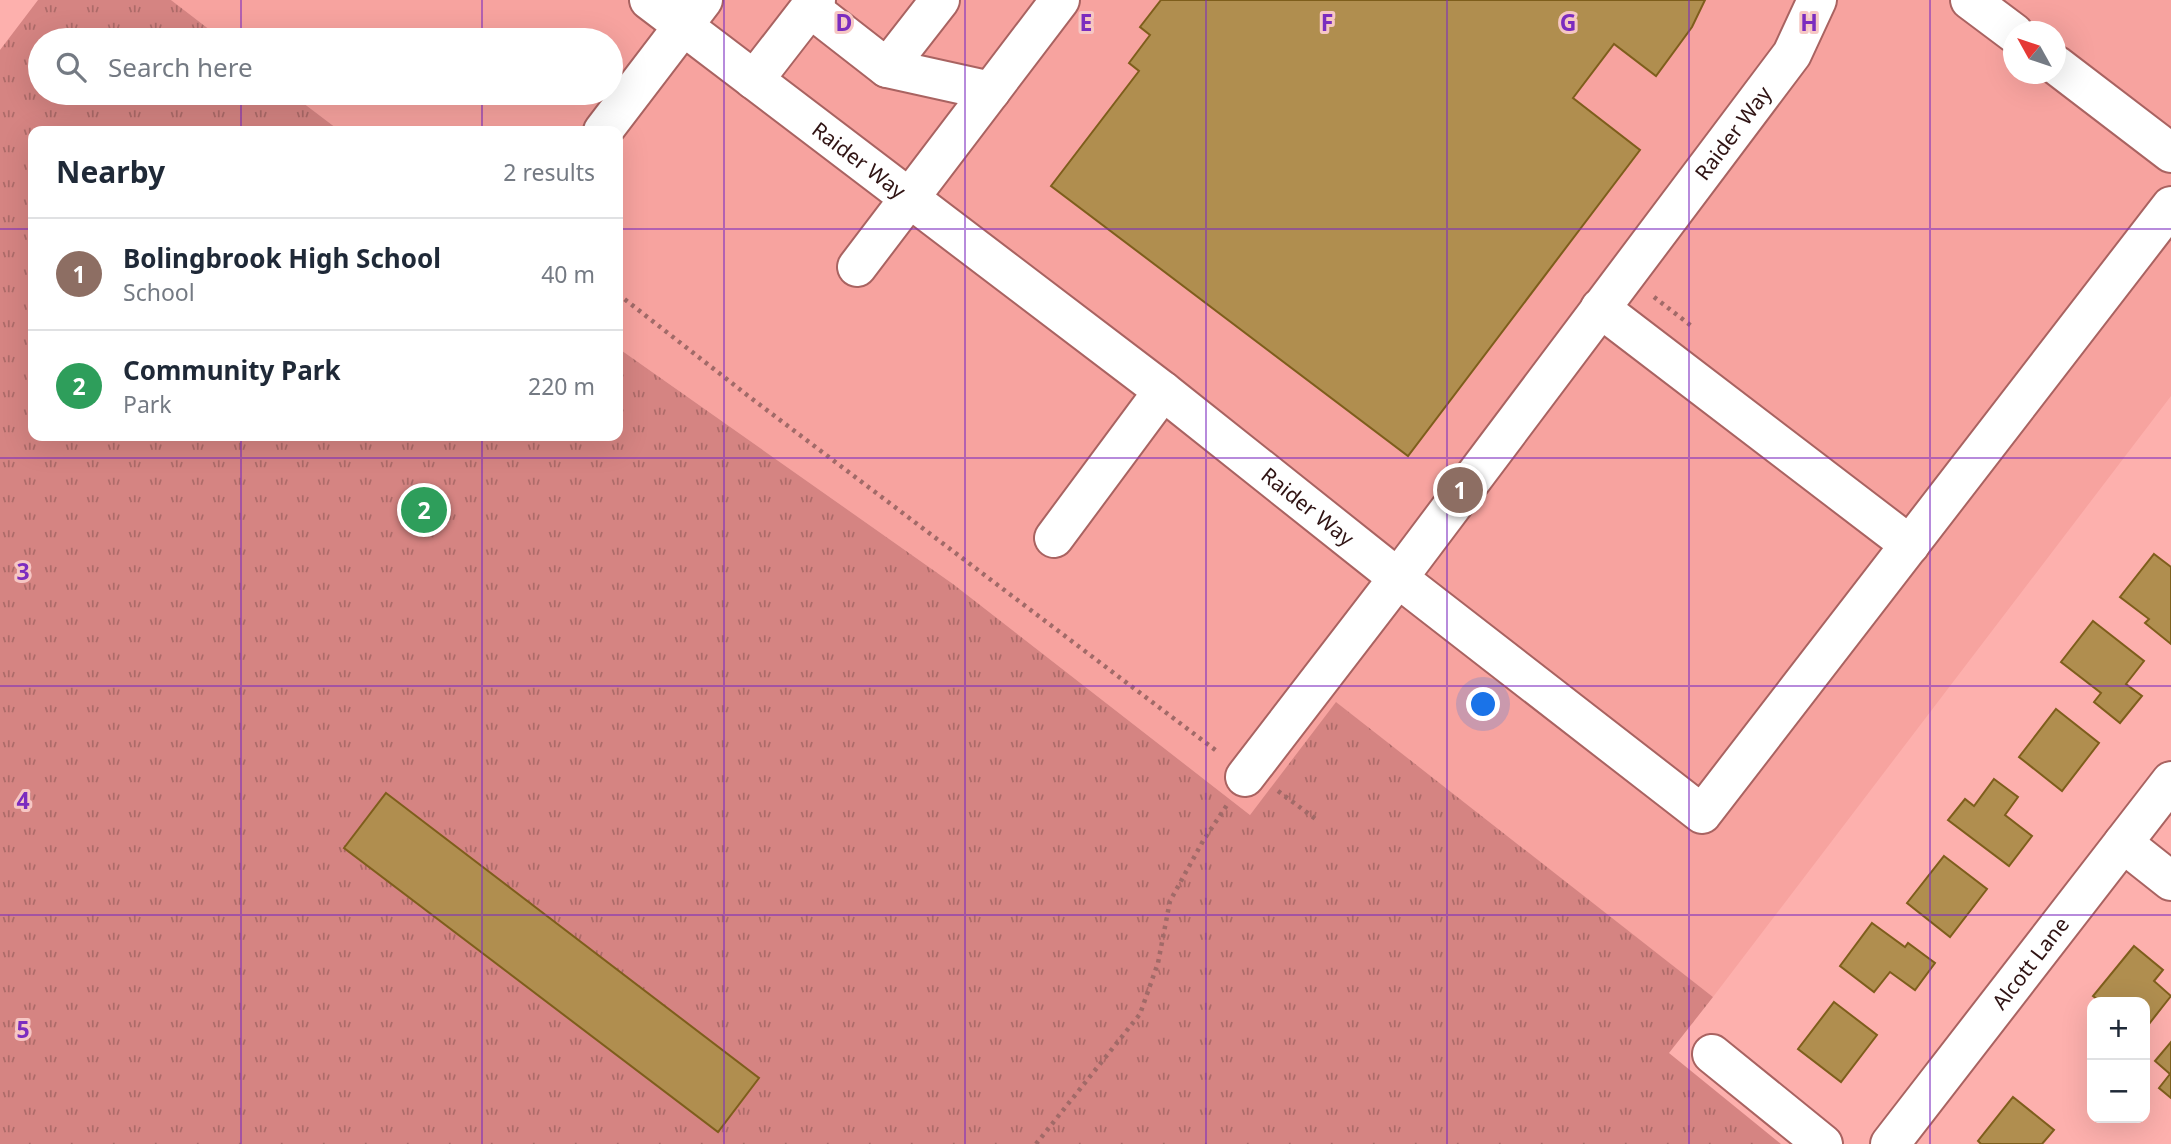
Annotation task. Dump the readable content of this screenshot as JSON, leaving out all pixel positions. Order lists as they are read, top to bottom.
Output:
{
  "streets": {
    "street": ["Raider Way", "Alcott Lane"]
  },
  "north": "top left",
  "page": {
    "search": "Search here",
    "heading": ["Nearby", "2 results"],
    "list": [
      {
        "mark": "1",
        "name": "Bolingbrook High School",
        "note": "School",
        "value": "40 m"
      },
      {
        "mark": "2",
        "name": "Community Park",
        "note": "Park",
        "value": "220 m"
      }
    ],
    "pins": ["1", "2"],
    "map_buttons": ["+", "−"]
  },
  "grid": {
    "columns": [
      "D",
      "E",
      "F",
      "G",
      "H"
    ],
    "rows": ["3", "4", "5"]
  }
}
